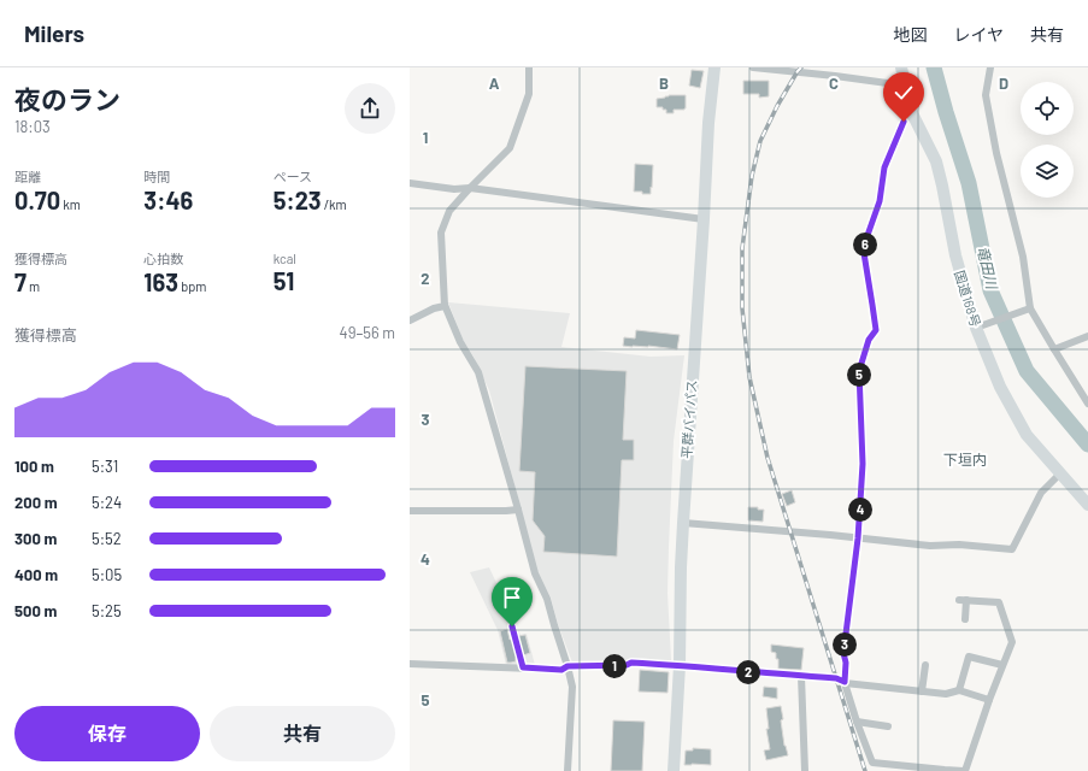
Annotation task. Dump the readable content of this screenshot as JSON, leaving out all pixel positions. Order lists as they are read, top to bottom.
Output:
{
  "streets": {
    "highway": ["国道168号", "平群バイパス"]
  },
  "districts": ["下垣内"],
  "water": ["竜田川"],
  "page": {
    "header": "Milers",
    "nav": ["地図", "レイヤ", "共有"],
    "heading": ["夜のラン", "18:03"],
    "stats": [
      ["距離", "0.70 km"],
      ["時間", "3:46"],
      ["ペース", "5:23 /km"],
      ["獲得標高", "7 m"],
      ["心拍数", "163 bpm"],
      ["kcal", "51"]
    ],
    "pins": [
      "6",
      "5",
      "4",
      "3",
      "1",
      "2"
    ],
    "chart": ["獲得標高", "49–56 m"],
    "list": [
      {
        "name": "100 m",
        "note": "5:31"
      },
      {
        "name": "200 m",
        "note": "5:24"
      },
      {
        "name": "300 m",
        "note": "5:52"
      },
      {
        "name": "400 m",
        "note": "5:05"
      },
      {
        "name": "500 m",
        "note": "5:25"
      }
    ],
    "buttons": ["保存", "共有"]
  },
  "grid": {
    "columns": [
      "A",
      "B",
      "C",
      "D"
    ],
    "rows": [
      "1",
      "2",
      "3",
      "4",
      "5"
    ]
  }
}
